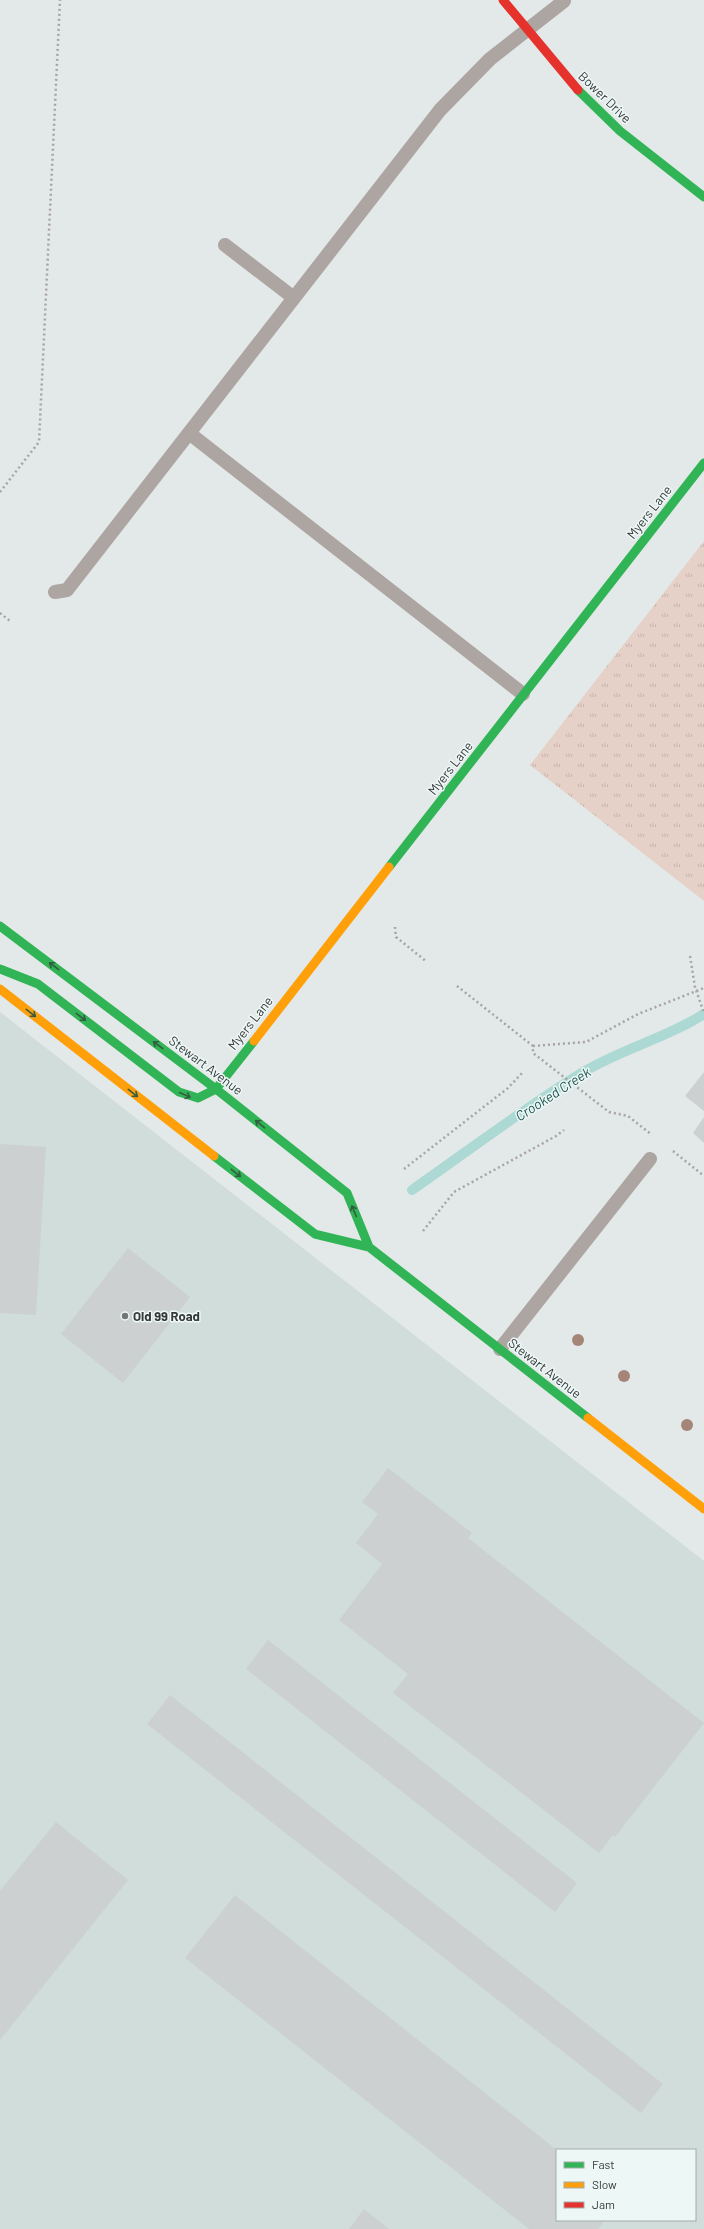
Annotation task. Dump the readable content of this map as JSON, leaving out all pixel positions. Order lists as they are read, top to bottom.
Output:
{
  "streets": {
    "main road": ["Bower Drive", "Myers Lane", "Stewart Avenue"]
  },
  "crossings": [
    ["Myers Lane", "Stewart Avenue"]
  ],
  "water": ["Crooked Creek"],
  "places": ["Old 99 Road"],
  "legend": ["Fast", "Slow", "Jam"]
}
